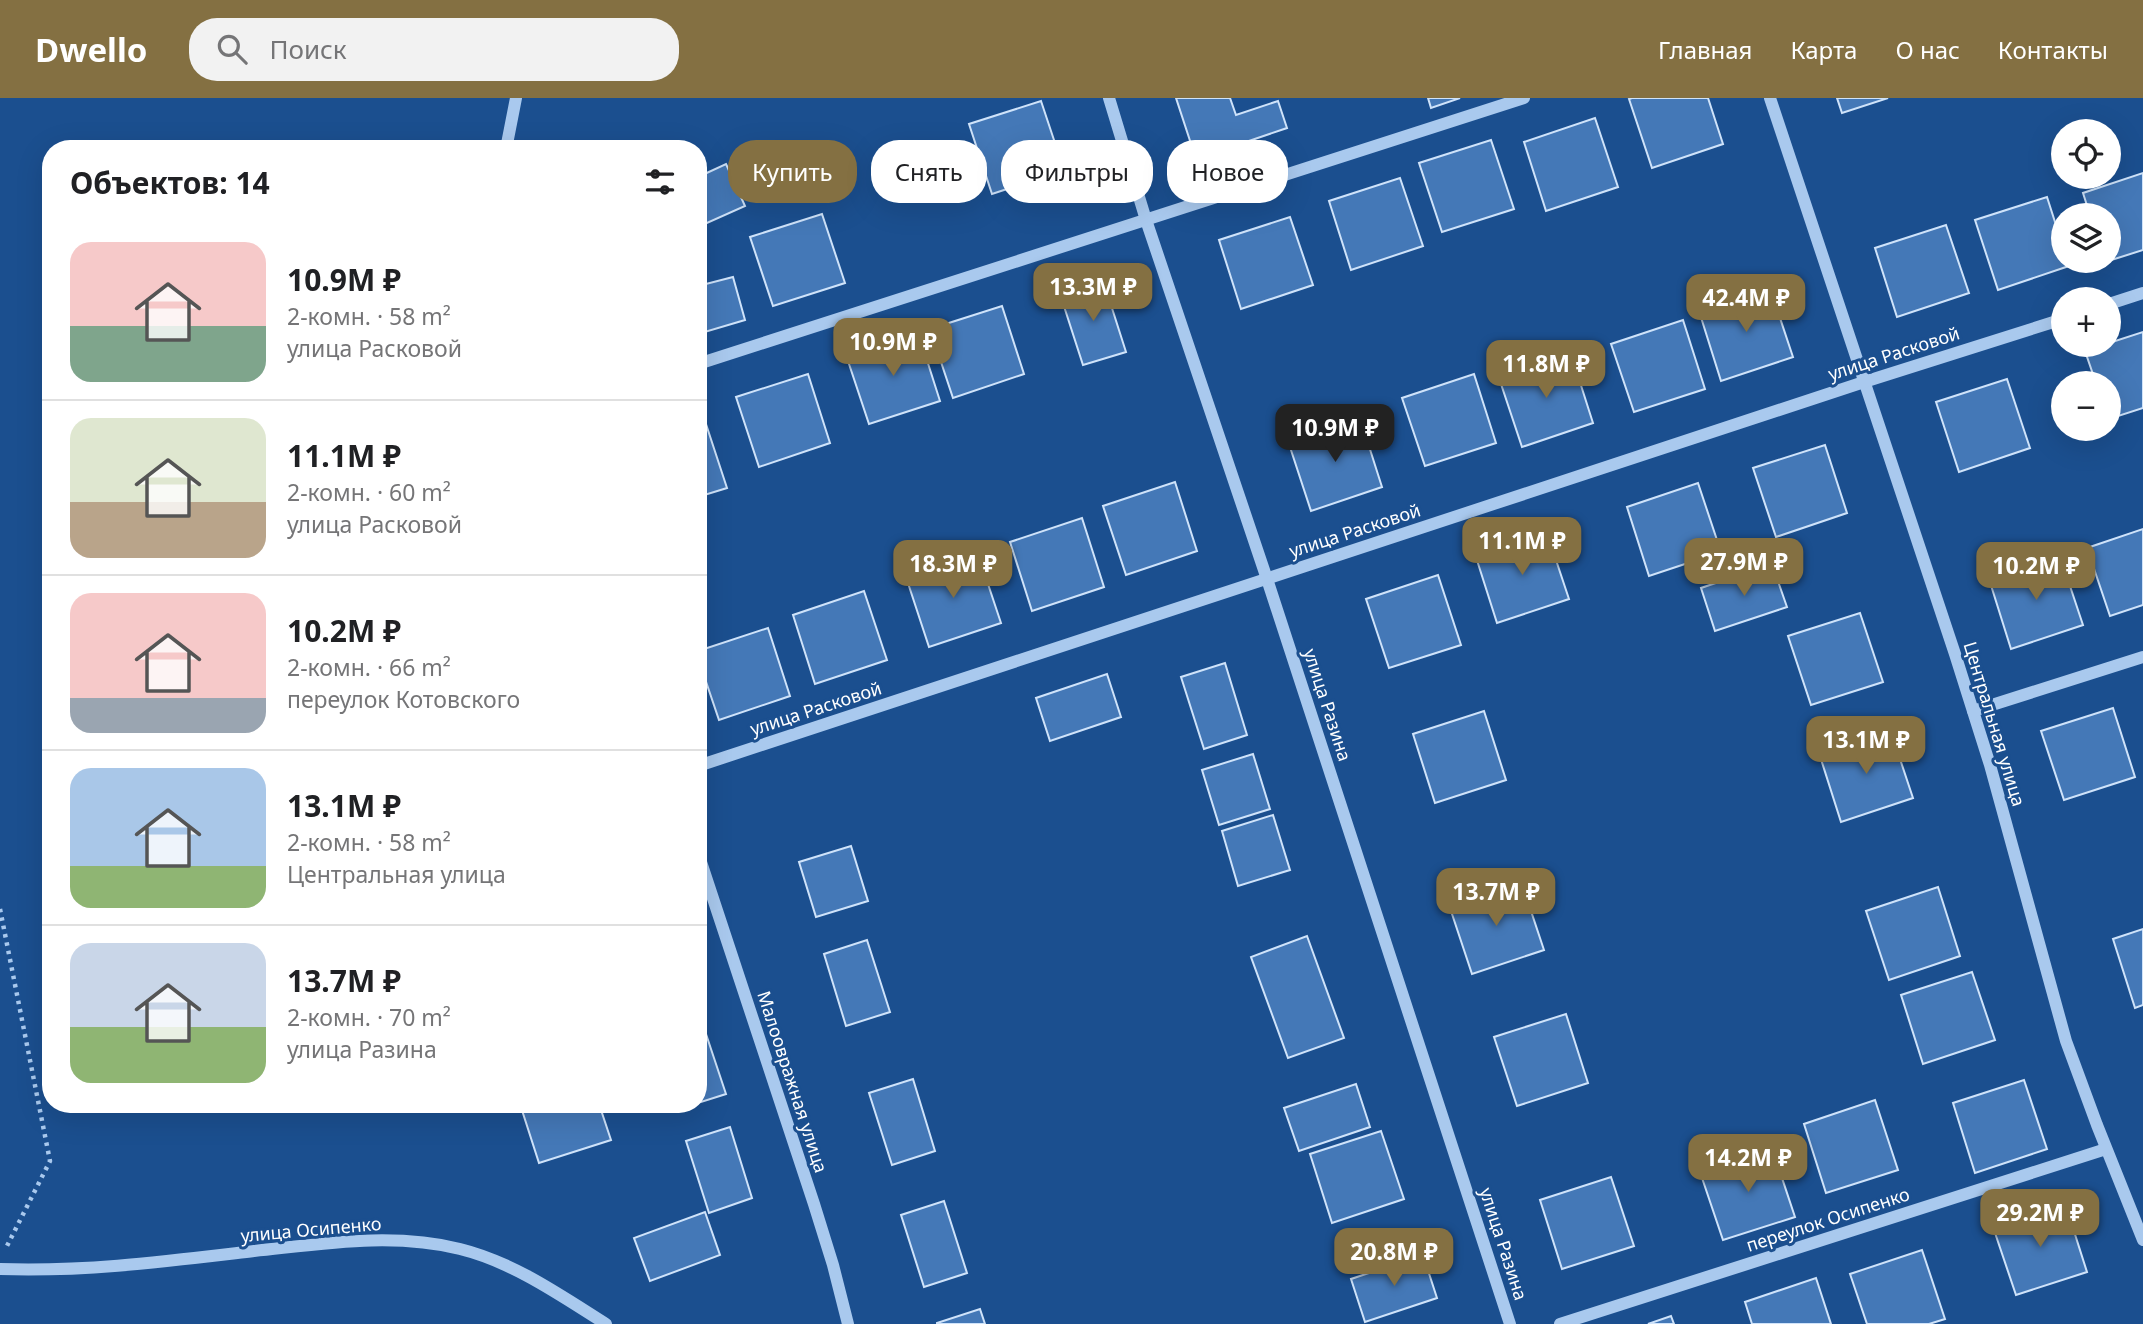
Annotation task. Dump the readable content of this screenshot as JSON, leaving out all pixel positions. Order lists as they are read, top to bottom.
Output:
{
  "streets": {
    "street": [
      "улица Расковой",
      "улица Разина",
      "Центральная улица",
      "Малоовражная улица",
      "переулок Осипенко",
      "улица Осипенко"
    ]
  },
  "crossings": [
    ["улица Расковой", "улица Разина"],
    ["улица Расковой", "Центральная улица"],
    ["Центральная улица", "переулок Осипенко"]
  ],
  "page": {
    "header": "Dwello",
    "search": "Поиск",
    "nav": [
      "Главная",
      "Карта",
      "О нас",
      "Контакты"
    ],
    "map_buttons": ["+", "−"],
    "chip": [
      "Купить",
      "Снять",
      "Фильтры",
      "Новое"
    ],
    "heading": "Объектов: 14",
    "list": [
      {
        "name": "10.9M ₽",
        "note": "2-комн. · 58 m² · улица Расковой"
      },
      {
        "name": "11.1M ₽",
        "note": "2-комн. · 60 m² · улица Расковой"
      },
      {
        "name": "10.2M ₽",
        "note": "2-комн. · 66 m² · переулок Котовского"
      },
      {
        "name": "13.1M ₽",
        "note": "2-комн. · 58 m² · Центральная улица"
      },
      {
        "name": "13.7M ₽",
        "note": "2-комн. · 70 m² · улица Разина"
      }
    ],
    "price": [
      "13.3M ₽",
      "42.4M ₽",
      "10.9M ₽",
      "11.8M ₽",
      "10.9M ₽",
      "11.1M ₽",
      "27.9M ₽",
      "18.3M ₽",
      "10.2M ₽",
      "13.1M ₽",
      "13.7M ₽",
      "14.2M ₽",
      "29.2M ₽",
      "20.8M ₽"
    ]
  }
}
